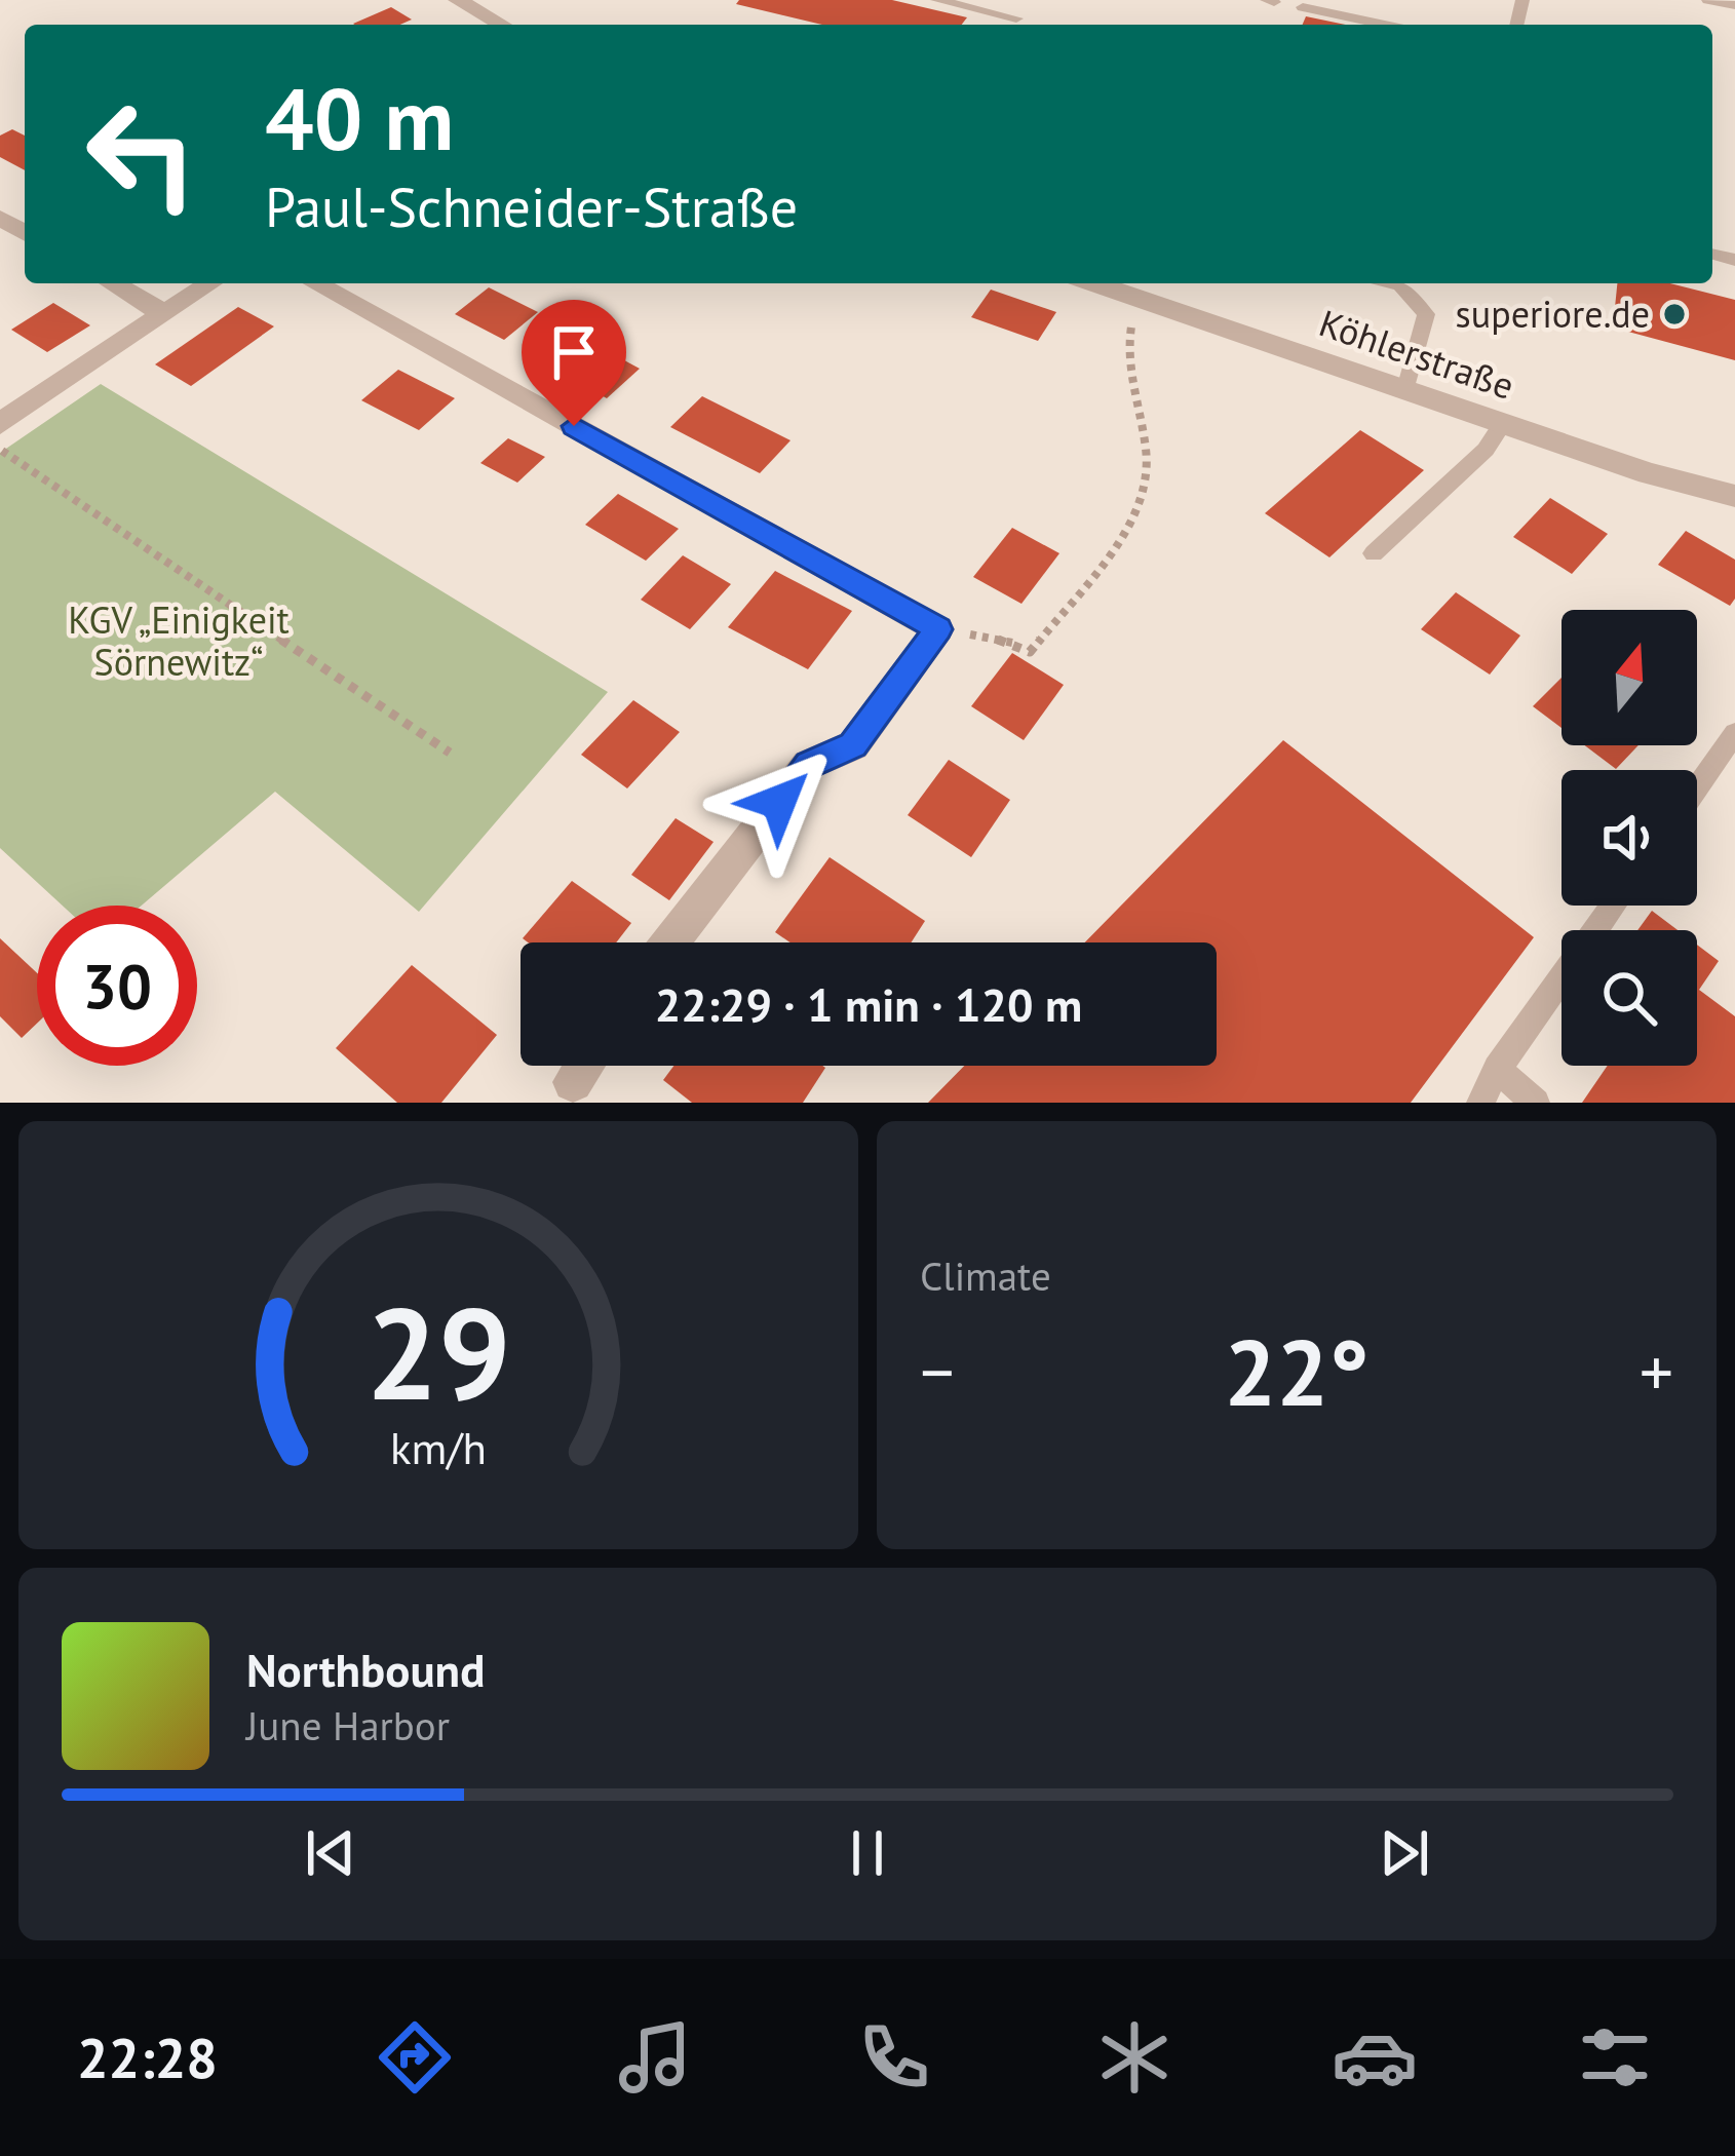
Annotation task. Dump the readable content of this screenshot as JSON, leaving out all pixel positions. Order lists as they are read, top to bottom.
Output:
{
  "streets": {
    "street": ["Köhlerstraße"]
  },
  "parks": ["KGV „Einigkeit Sörnewitz“"],
  "places": ["superiore.de"],
  "north": "top",
  "page": {
    "turn": ["40 m", "Paul-Schneider-Straße"],
    "limit": "30",
    "trip": "22:29 · 1 min · 120 m",
    "tile": "Climate",
    "heat": ["−", "22°", "+"],
    "song": ["Northbound", "June Harbor"],
    "tabs": "22:28",
    "gauge": ["29", "km/h"]
  }
}
